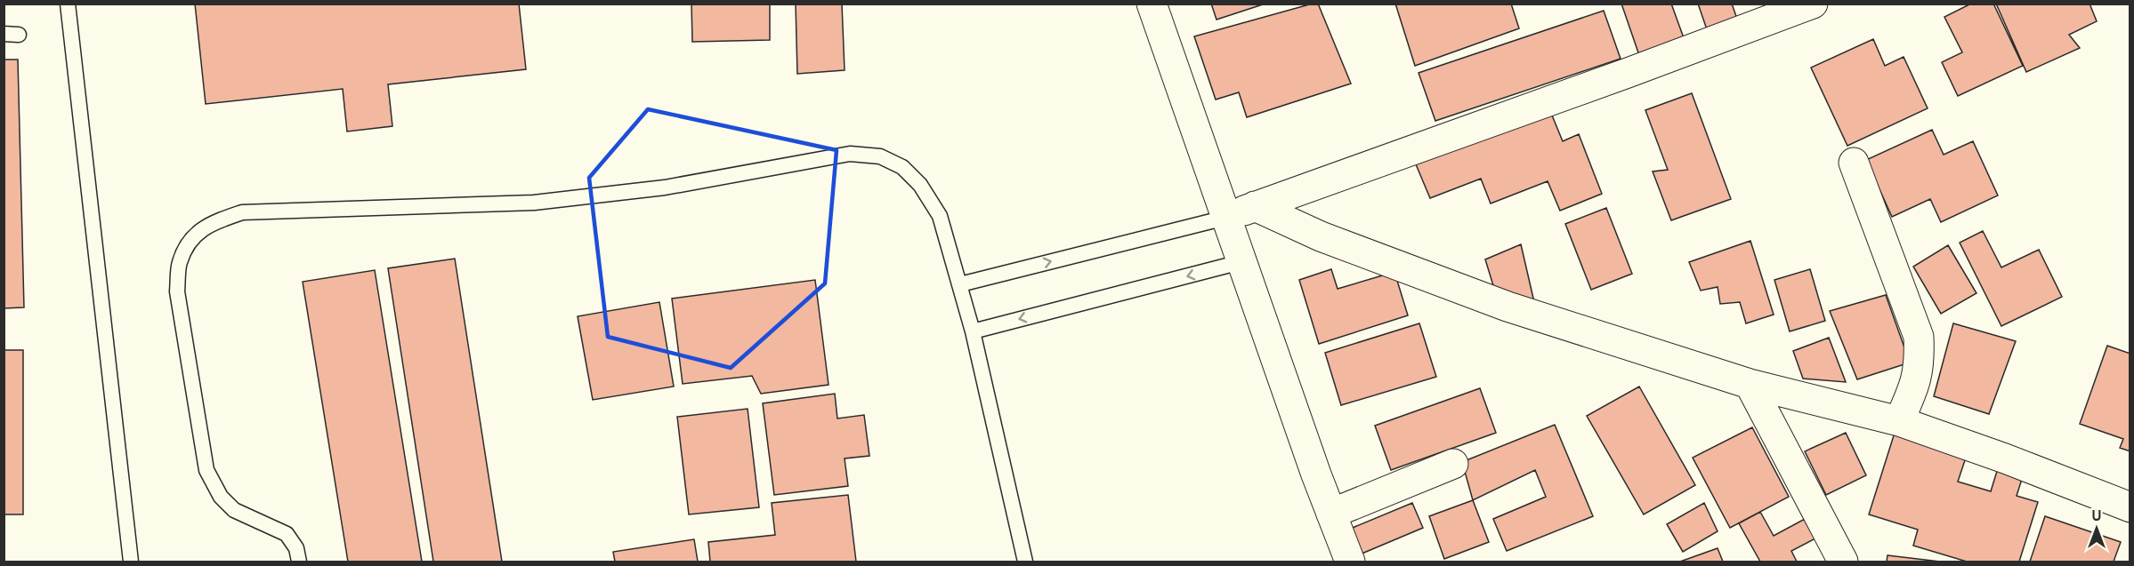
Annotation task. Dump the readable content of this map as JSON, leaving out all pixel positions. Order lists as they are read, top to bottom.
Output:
{
  "north": "top"
}
